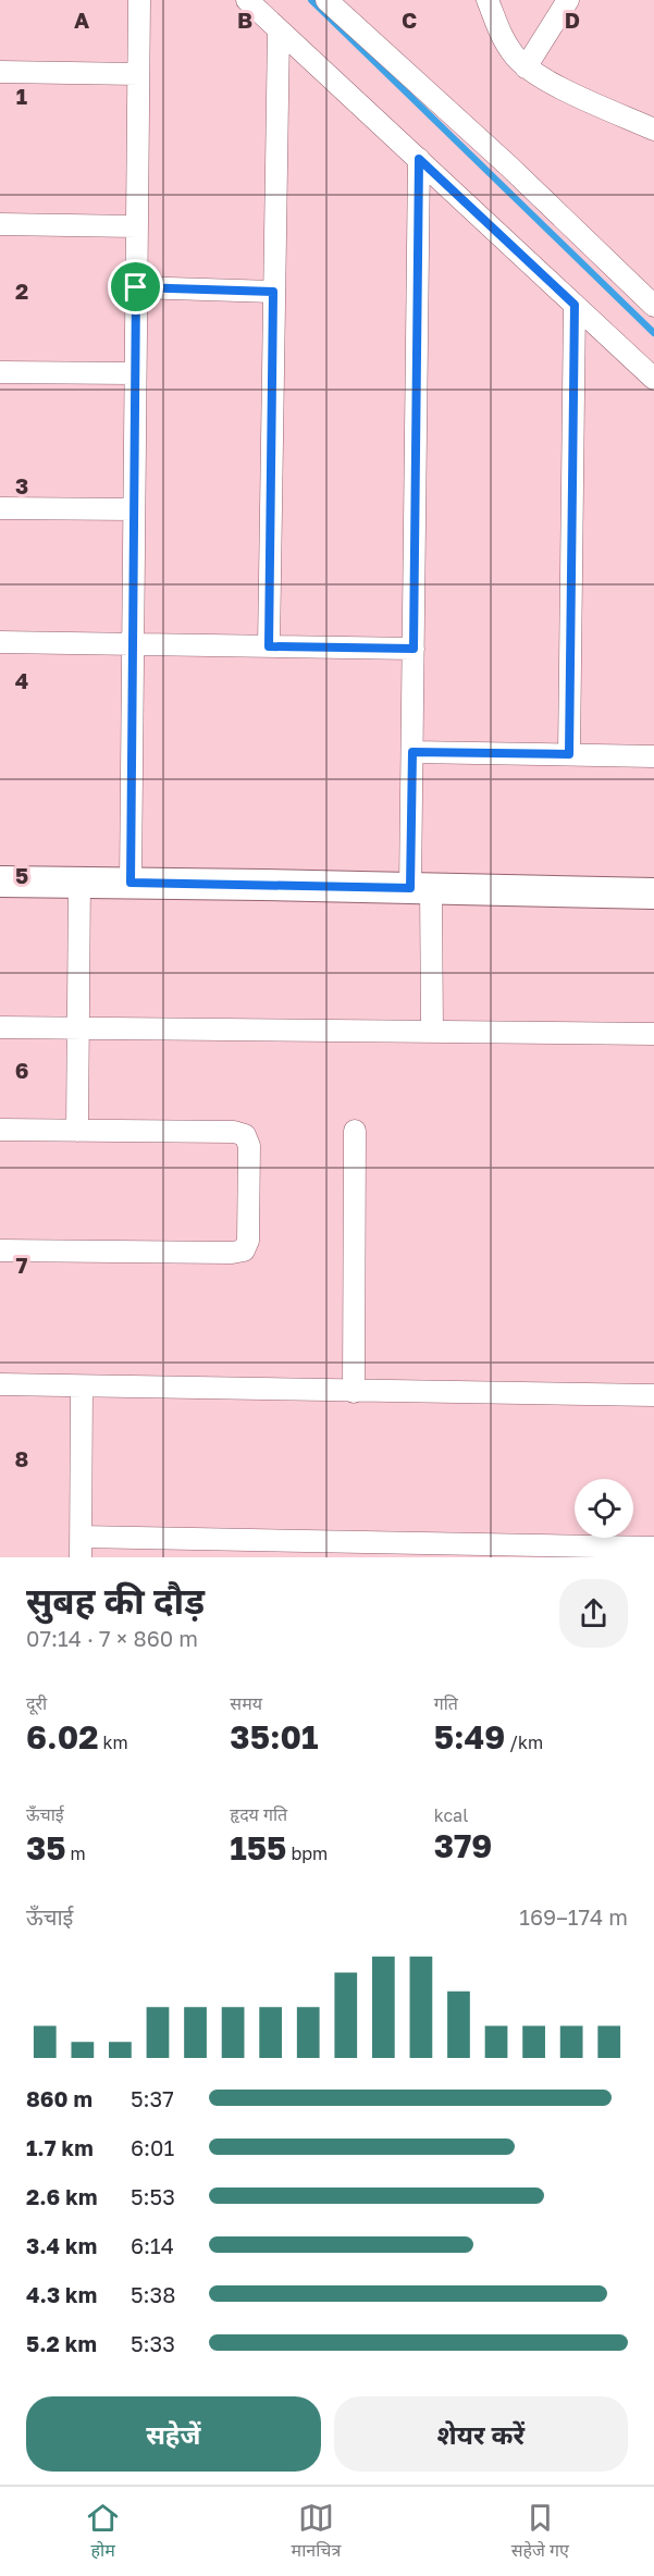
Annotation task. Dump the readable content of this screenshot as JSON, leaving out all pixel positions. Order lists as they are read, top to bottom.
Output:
{
  "page": {
    "heading": ["सुबह की दौड़", "07:14 · 7 × 860 m"],
    "stats": [
      ["दूरी", "6.02 km"],
      ["समय", "35:01"],
      ["गति", "5:49 /km"],
      ["ऊँचाई", "35 m"],
      ["हृदय गति", "155 bpm"],
      ["kcal", "379"]
    ],
    "chart": ["ऊँचाई", "169–174 m"],
    "list": [
      {
        "name": "860 m",
        "note": "5:37"
      },
      {
        "name": "1.7 km",
        "note": "6:01"
      },
      {
        "name": "2.6 km",
        "note": "5:53"
      },
      {
        "name": "3.4 km",
        "note": "6:14"
      },
      {
        "name": "4.3 km",
        "note": "5:38"
      },
      {
        "name": "5.2 km",
        "note": "5:33"
      }
    ],
    "buttons": ["सहेजें", "शेयर करें"],
    "tabs": ["होम", "मानचित्र", "सहेजे गए"]
  },
  "grid": {
    "columns": [
      "A",
      "B",
      "C",
      "D"
    ],
    "rows": [
      "1",
      "2",
      "3",
      "4",
      "5",
      "6",
      "7",
      "8"
    ]
  }
}
